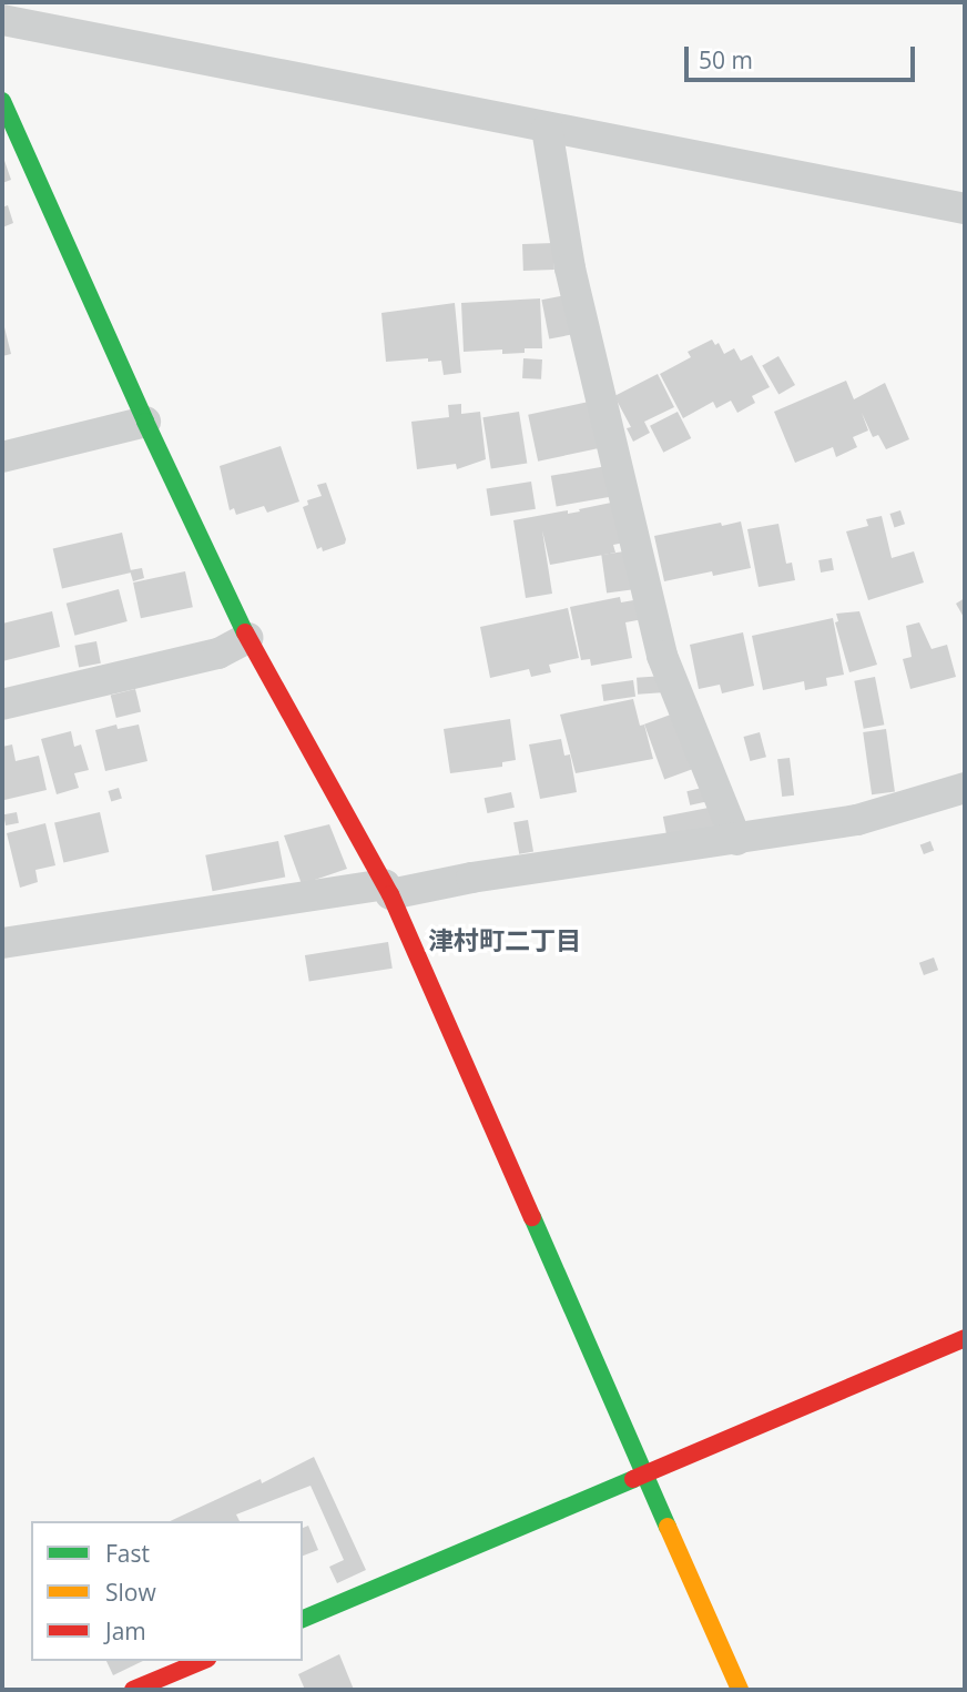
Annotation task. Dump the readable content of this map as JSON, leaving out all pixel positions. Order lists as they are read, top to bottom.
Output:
{
  "districts": ["津村町二丁目"],
  "legend": ["Fast", "Slow", "Jam"],
  "scale_bar": "50 m"
}
